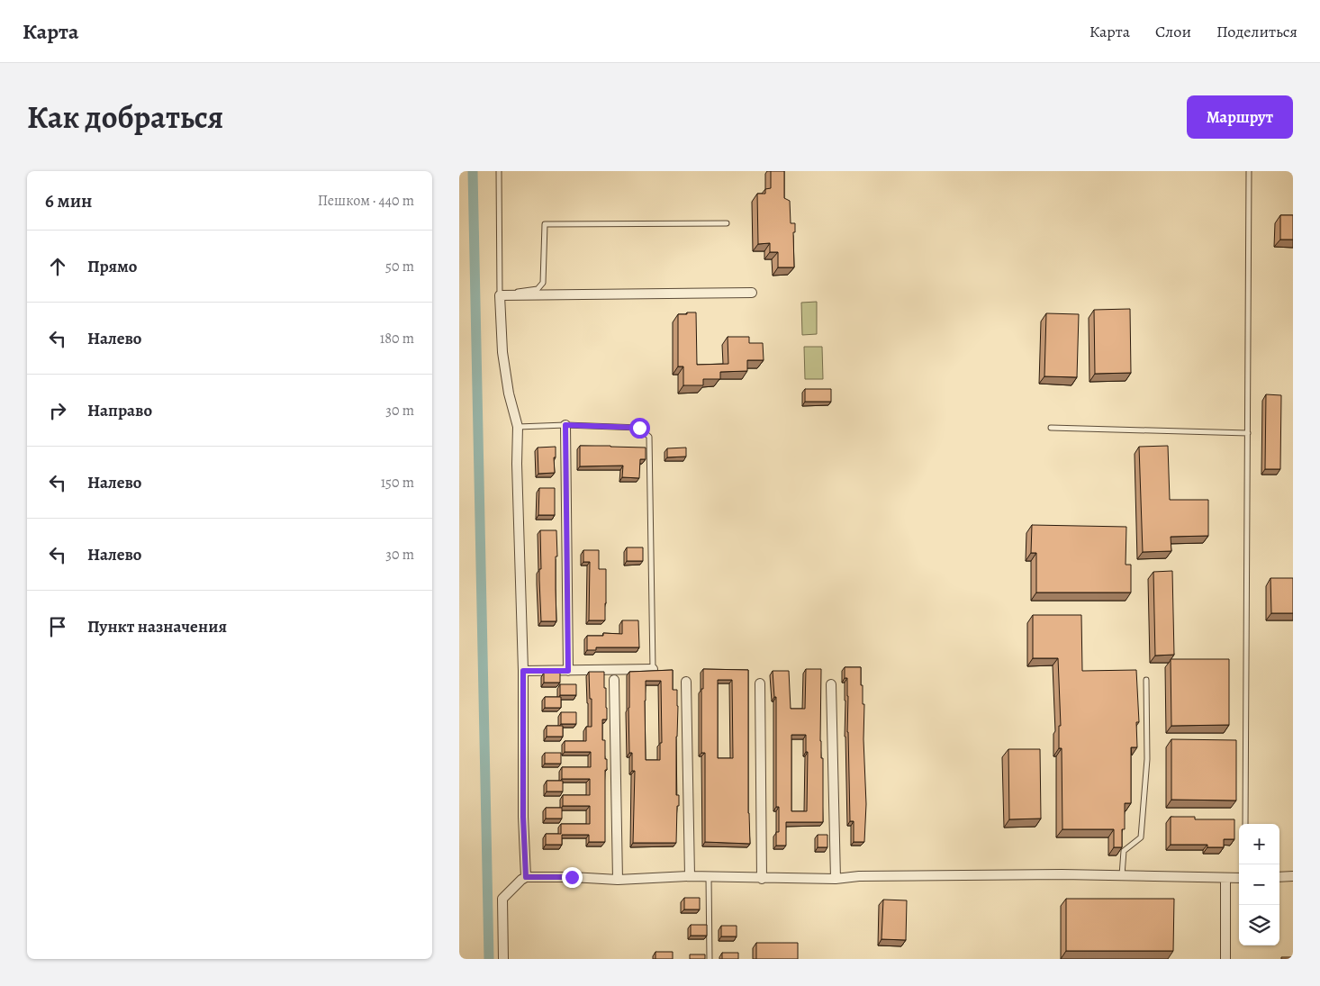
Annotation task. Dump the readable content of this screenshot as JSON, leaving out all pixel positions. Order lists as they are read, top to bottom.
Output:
{
  "page": {
    "header": "Карта",
    "nav": ["Карта", "Слои", "Поделиться"],
    "title": "Как добраться",
    "buttons": "Маршрут",
    "heading": ["6 мин", "Пешком · 440 m"],
    "list": [
      ["Прямо", "50 m"],
      ["Налево", "180 m"],
      ["Направо", "30 m"],
      ["Налево", "150 m"],
      ["Налево", "30 m"],
      "Пункт назначения"
    ],
    "map_buttons": ["+", "−"]
  }
}
